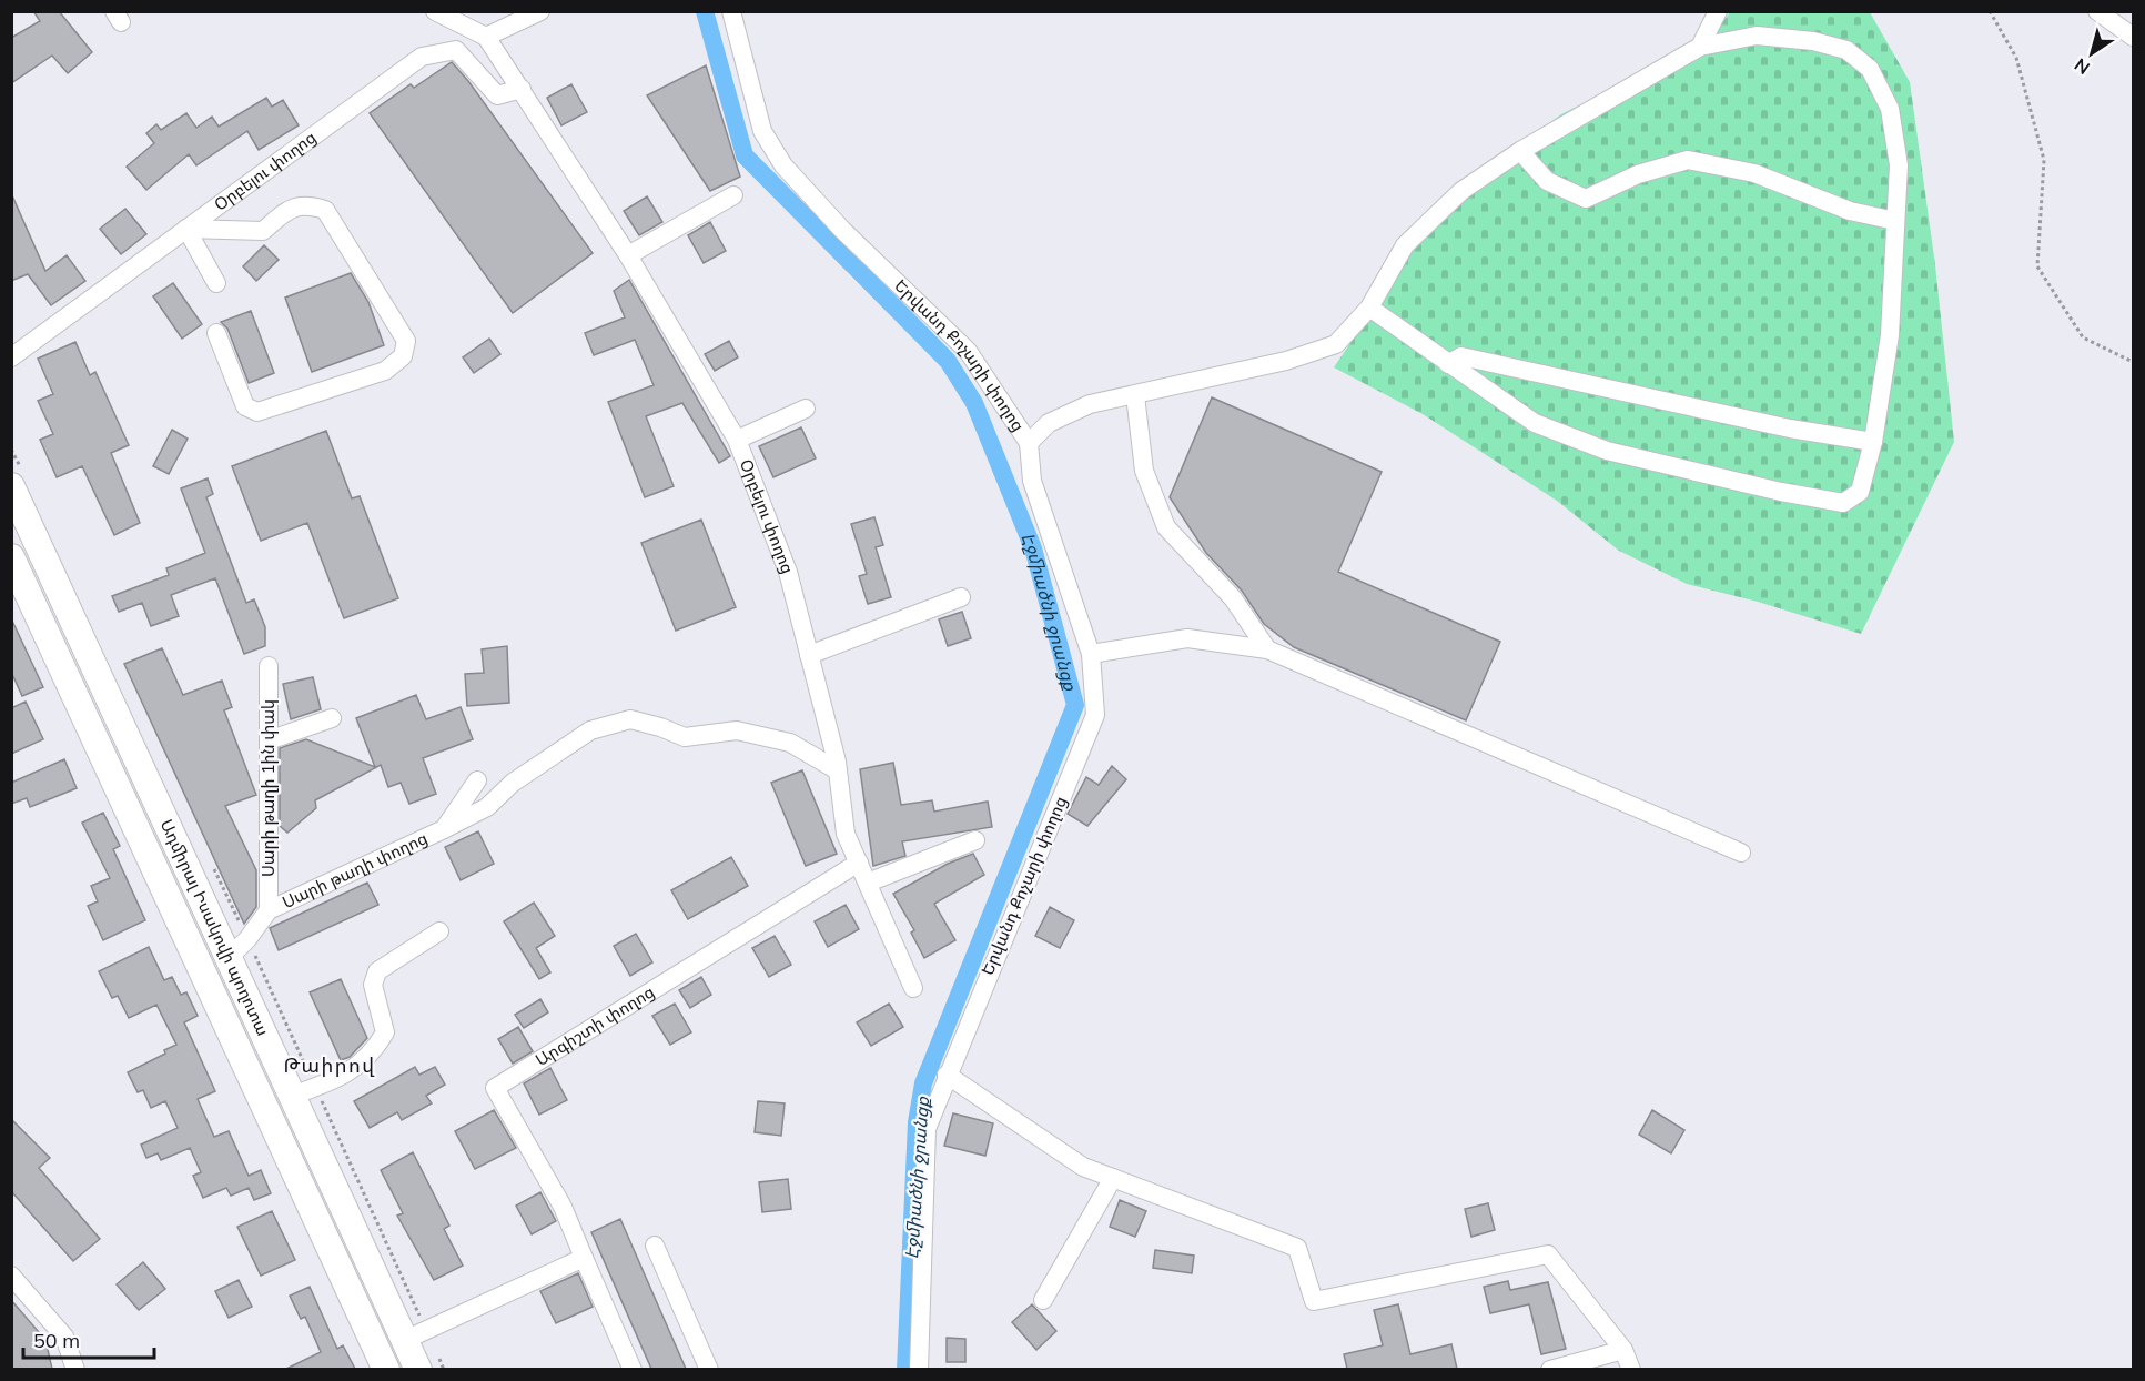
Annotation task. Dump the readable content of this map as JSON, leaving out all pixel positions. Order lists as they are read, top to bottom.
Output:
{
  "streets": {
    "highway": ["Ադմիրալ Իսակովի պողոտա"],
    "street": [
      "Օրբելու փողոց",
      "Երվանդ Քոչարի փողոց",
      "Սարի թաղի 1ին փակ",
      "Սարի թաղի փողոց",
      "Արգիշտի փողոց"
    ]
  },
  "crossings": [
    ["Օրբելու փողոց", "Արգիշտի փողոց"],
    ["Սարի թաղի 1ին փակ", "Սարի թաղի փողոց"],
    ["Սարի թաղի փողոց", "Ադմիրալ Իսակովի պողոտա"]
  ],
  "districts": ["Թաիրով"],
  "water": ["Էջմիածնի ջրանցք"],
  "scale_bar": "50 m",
  "north": "bottom left"
}
